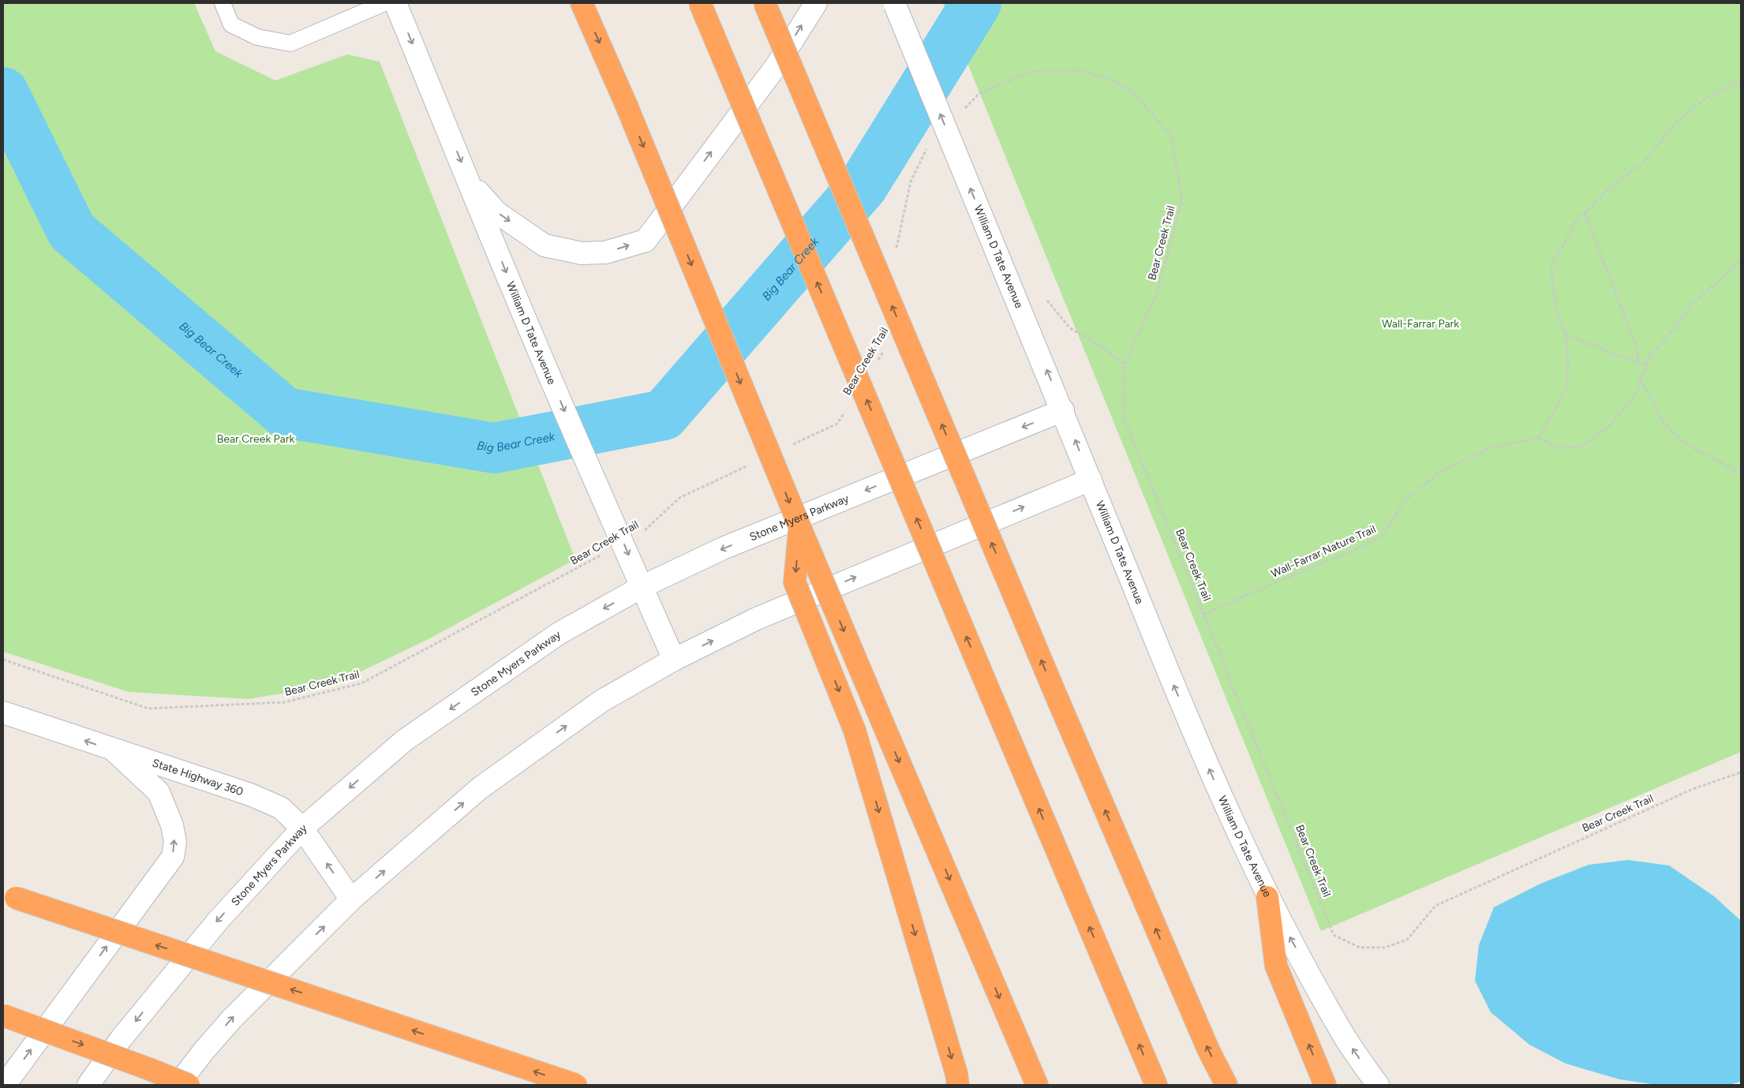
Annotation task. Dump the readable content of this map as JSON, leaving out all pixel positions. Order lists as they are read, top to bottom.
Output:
{
  "streets": {
    "main road": ["William D Tate Avenue", "Stone Myers Parkway", "State Highway 360"],
    "path": ["Bear Creek Trail", "Wall-Farrar Nature Trail"]
  },
  "crossings": [
    ["Bear Creek Trail", "William D Tate Avenue"],
    ["Bear Creek Trail", "Wall-Farrar Nature Trail"],
    ["William D Tate Avenue", "Stone Myers Parkway"],
    ["Stone Myers Parkway", "State Highway 360"]
  ],
  "one_way": ["State Highway 360"],
  "water": ["Big Bear Creek"],
  "parks": ["Wall-Farrar Park", "Bear Creek Park"]
}
